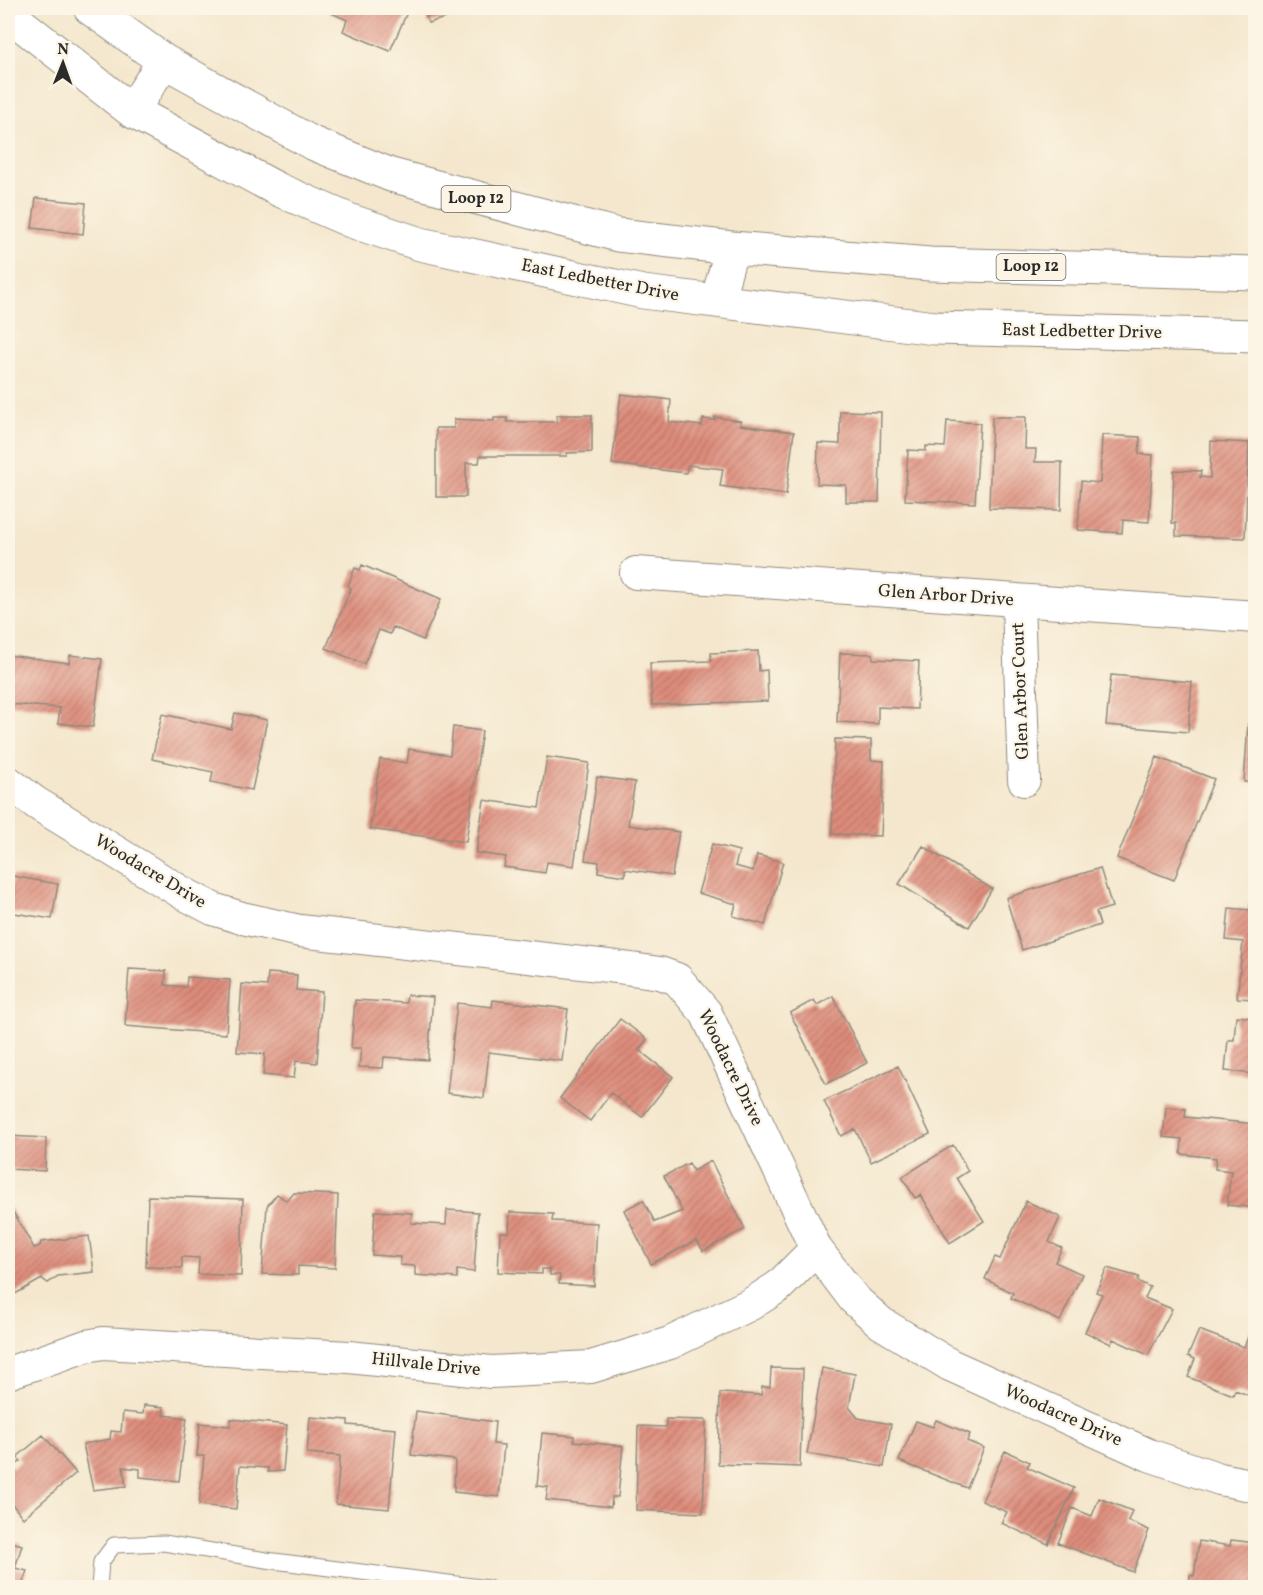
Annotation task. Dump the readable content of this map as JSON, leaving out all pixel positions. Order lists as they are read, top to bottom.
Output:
{
  "streets": {
    "main road": ["Loop 12", "East Ledbetter Drive"],
    "street": [
      "Glen Arbor Drive",
      "Glen Arbor Court",
      "Woodacre Drive",
      "Hillvale Drive"
    ]
  },
  "crossings": [
    ["Glen Arbor Drive", "Glen Arbor Court"],
    ["Woodacre Drive", "Hillvale Drive"]
  ],
  "north": "top"
}
